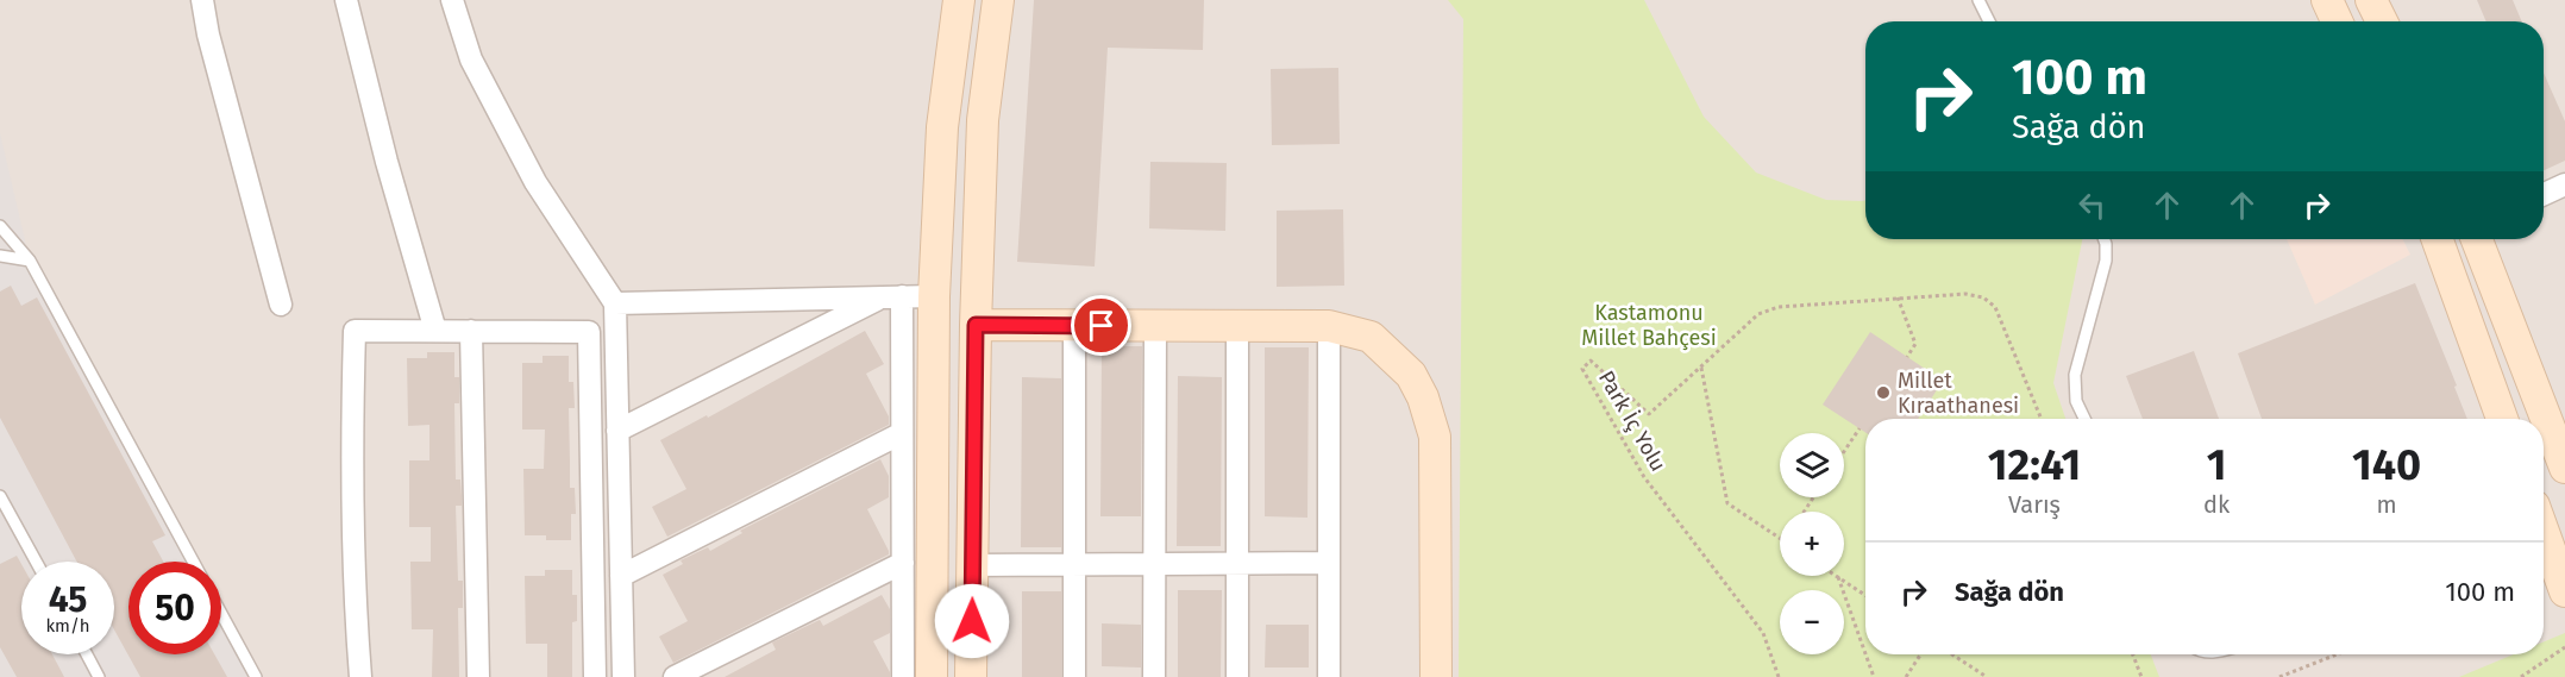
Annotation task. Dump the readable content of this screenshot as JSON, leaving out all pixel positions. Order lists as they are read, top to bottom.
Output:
{
  "streets": {
    "path": ["Park İç Yolu"]
  },
  "parks": ["Kastamonu Millet Bahçesi"],
  "places": ["Millet Kıraathanesi"],
  "page": {
    "turn": ["100 m", "Sağa dön"],
    "eta": [
      "12:41",
      "Varış",
      "1",
      "dk",
      "140",
      "m"
    ],
    "map_buttons": ["+", "−"],
    "list": [
      {
        "name": "Sağa dön",
        "value": "100 m"
      }
    ],
    "speed": "45 km/h",
    "limit": "50"
  }
}
